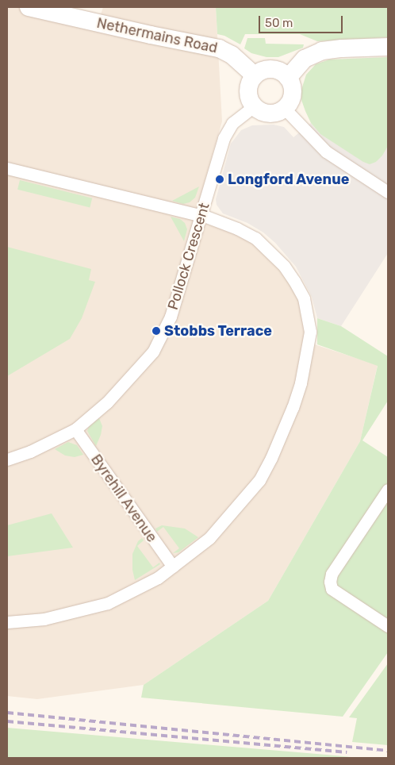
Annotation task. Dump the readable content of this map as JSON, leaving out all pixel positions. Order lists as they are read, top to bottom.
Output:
{
  "streets": {
    "main road": ["Nethermains Road"],
    "street": ["Pollock Crescent", "Byrehill Avenue"]
  },
  "crossings": [
    ["Nethermains Road", "Pollock Crescent"],
    ["Pollock Crescent", "Byrehill Avenue"]
  ],
  "places": ["Longford Avenue", "Stobbs Terrace"],
  "scale_bar": "50 m"
}
